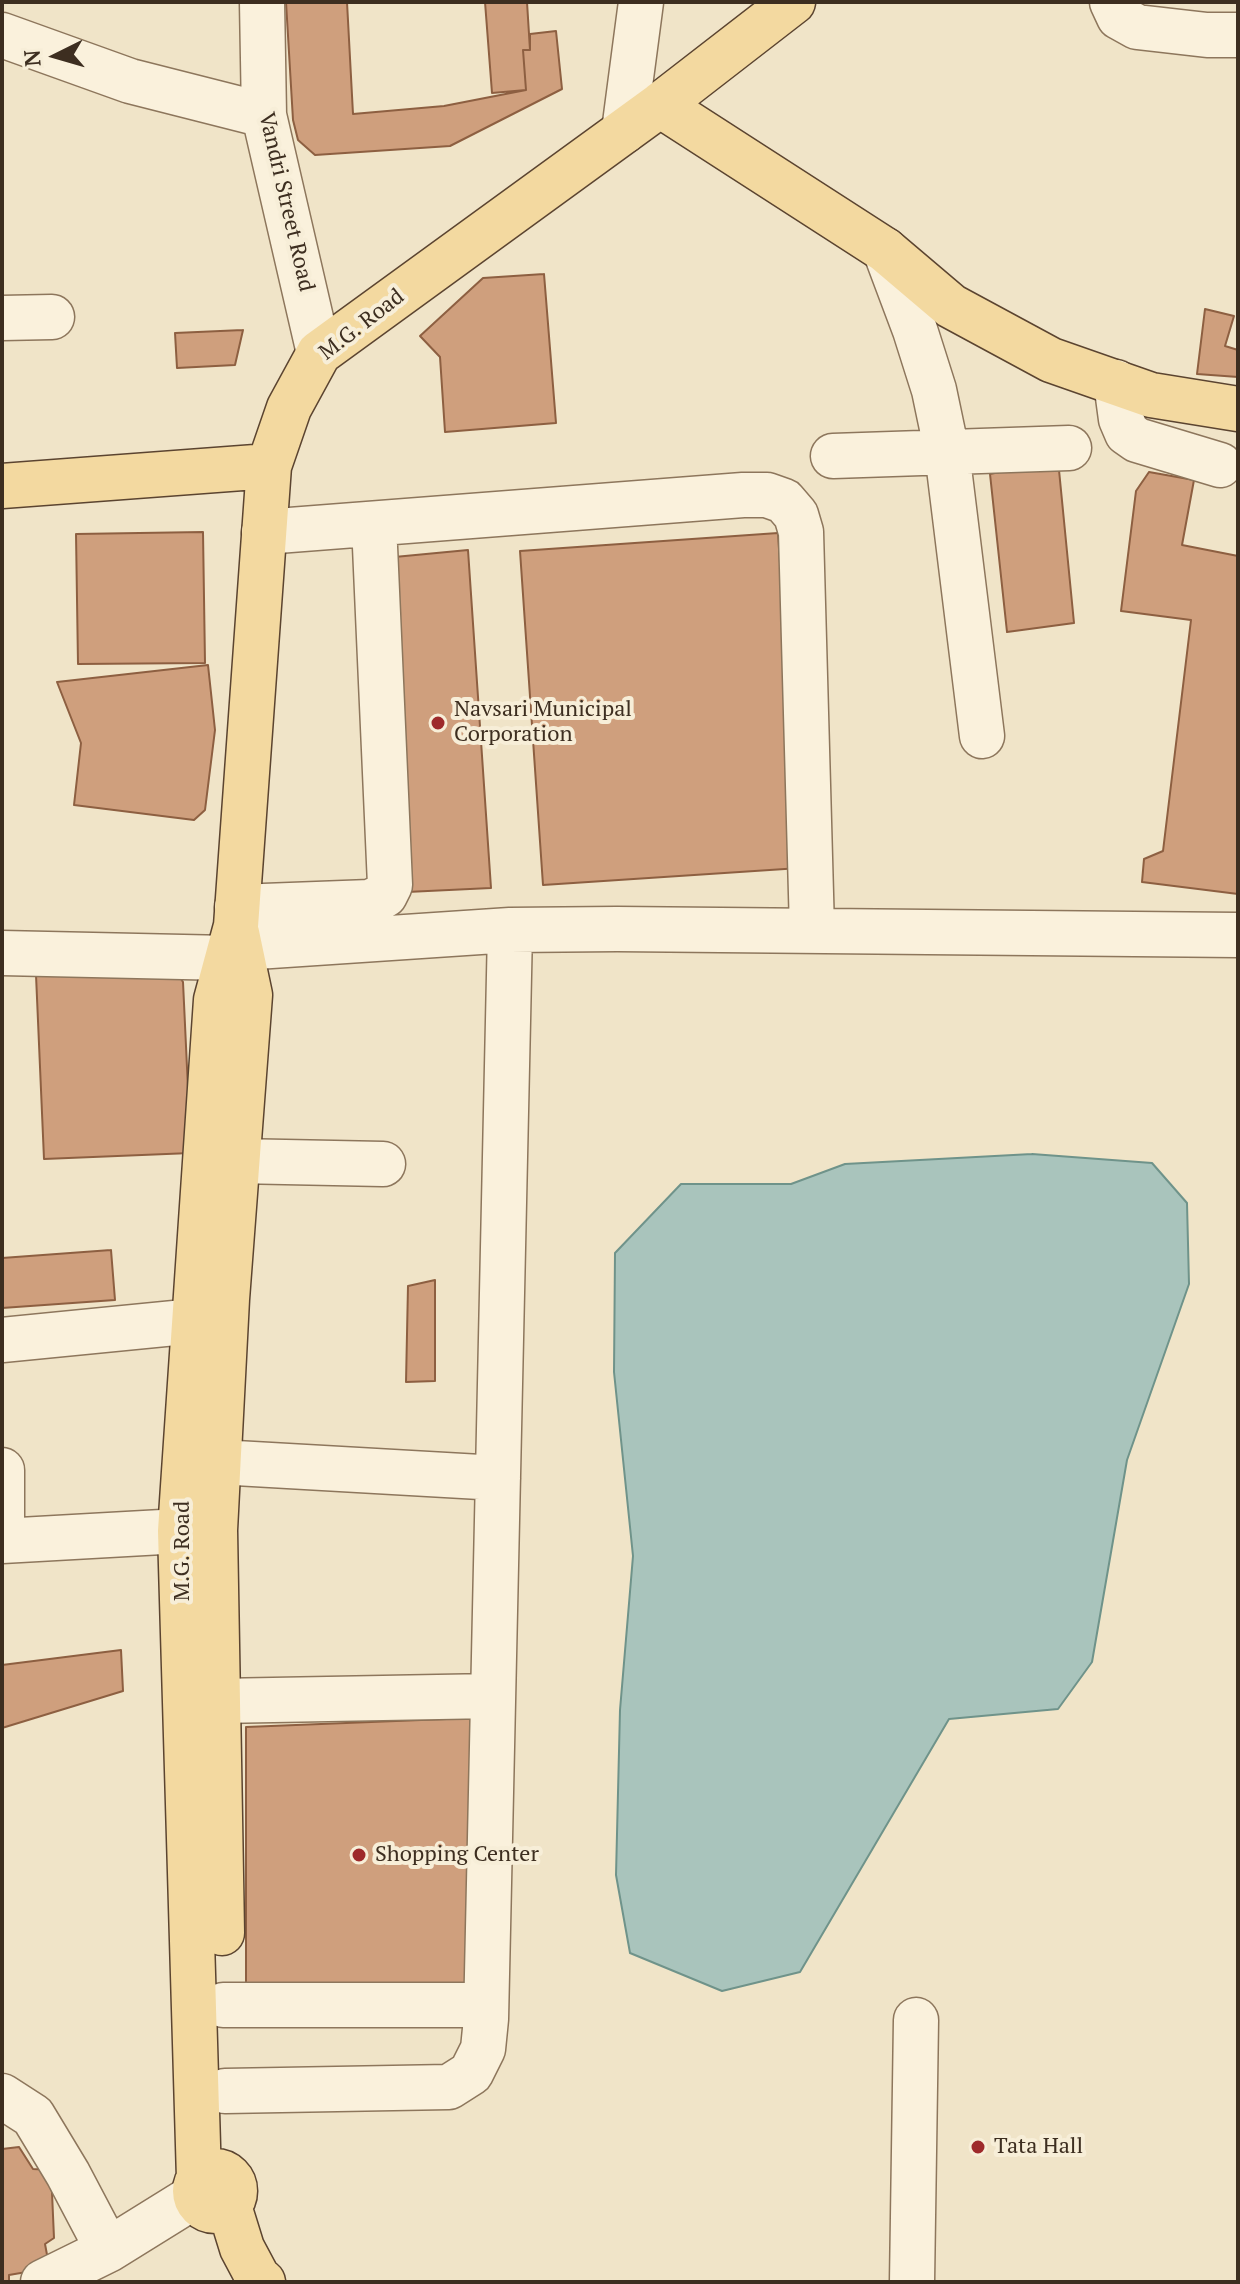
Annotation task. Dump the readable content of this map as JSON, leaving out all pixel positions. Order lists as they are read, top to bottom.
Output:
{
  "streets": {
    "main road": ["M.G. Road"],
    "street": ["Vandri Street Road"]
  },
  "crossings": [
    ["Vandri Street Road", "M.G. Road"]
  ],
  "places": ["Navsari Municipal Corporation", "Shopping Center", "Tata Hall"],
  "north": "left"
}
